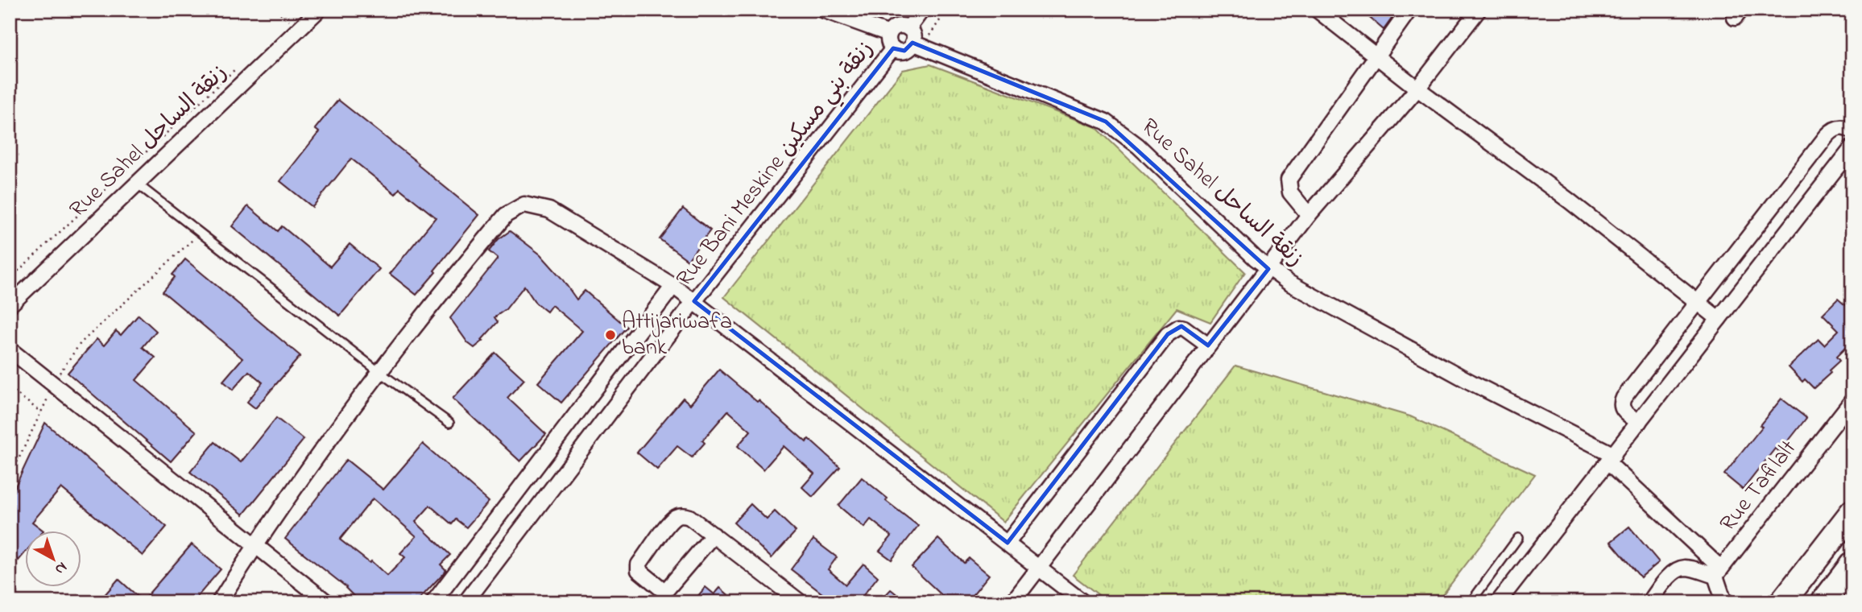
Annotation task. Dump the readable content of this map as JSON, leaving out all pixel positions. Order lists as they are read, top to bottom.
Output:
{
  "streets": {
    "street": ["Rue Sahel زنقة الساحل", "Rue Bani Meskine زنقة بني مسكين", "Rue Tafilalt"]
  },
  "crossings": [
    ["Rue Sahel زنقة الساحل", "Rue Bani Meskine زنقة بني مسكين"],
    ["Rue Sahel زنقة الساحل", "Rue Tafilalt"]
  ],
  "places": ["Attijariwafa bank"],
  "north": "bottom right"
}
